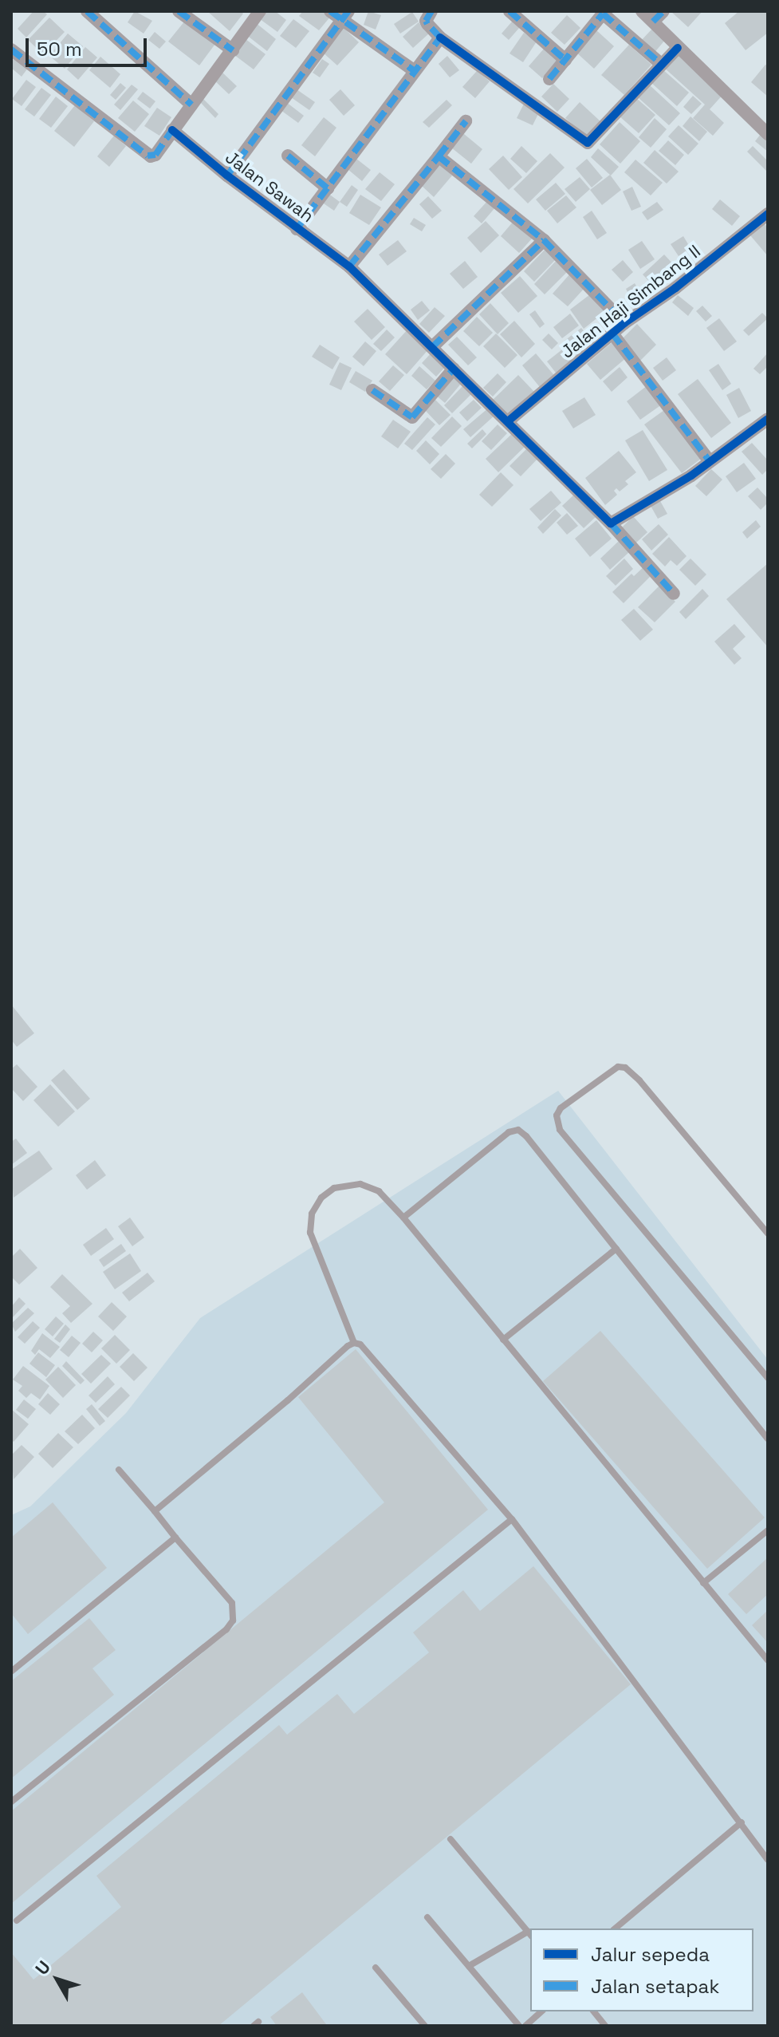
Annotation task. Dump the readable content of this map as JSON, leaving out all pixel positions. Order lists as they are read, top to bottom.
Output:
{
  "streets": {
    "street": ["Jalan Sawah", "Jalan Haji Simbang II"]
  },
  "legend": ["Jalur sepeda", "Jalan setapak"],
  "scale_bar": "50 m",
  "north": "top left"
}
